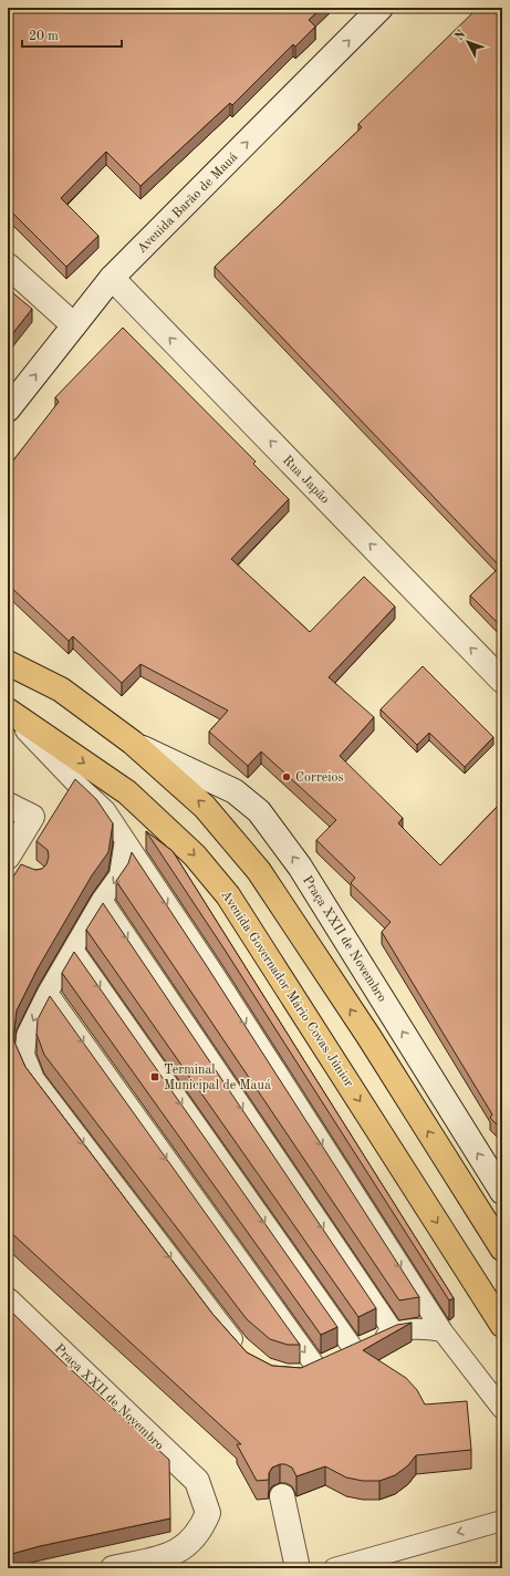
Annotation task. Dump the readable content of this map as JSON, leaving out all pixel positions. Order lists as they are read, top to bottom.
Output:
{
  "streets": {
    "main road": ["Avenida Governador Mário Covas Júnior"],
    "street": ["Avenida Barão de Mauá", "Rua Japão", "Praça XXII de Novembro"]
  },
  "crossings": [
    ["Avenida Barão de Mauá", "Rua Japão"]
  ],
  "one_way": ["Avenida Barão de Mauá", "Rua Japão", "Praça XXII de Novembro"],
  "places": {
    "other": ["Correios"],
    "transit": ["Terminal Municipal de Mauá"]
  },
  "scale_bar": "20 m",
  "north": "top left"
}
